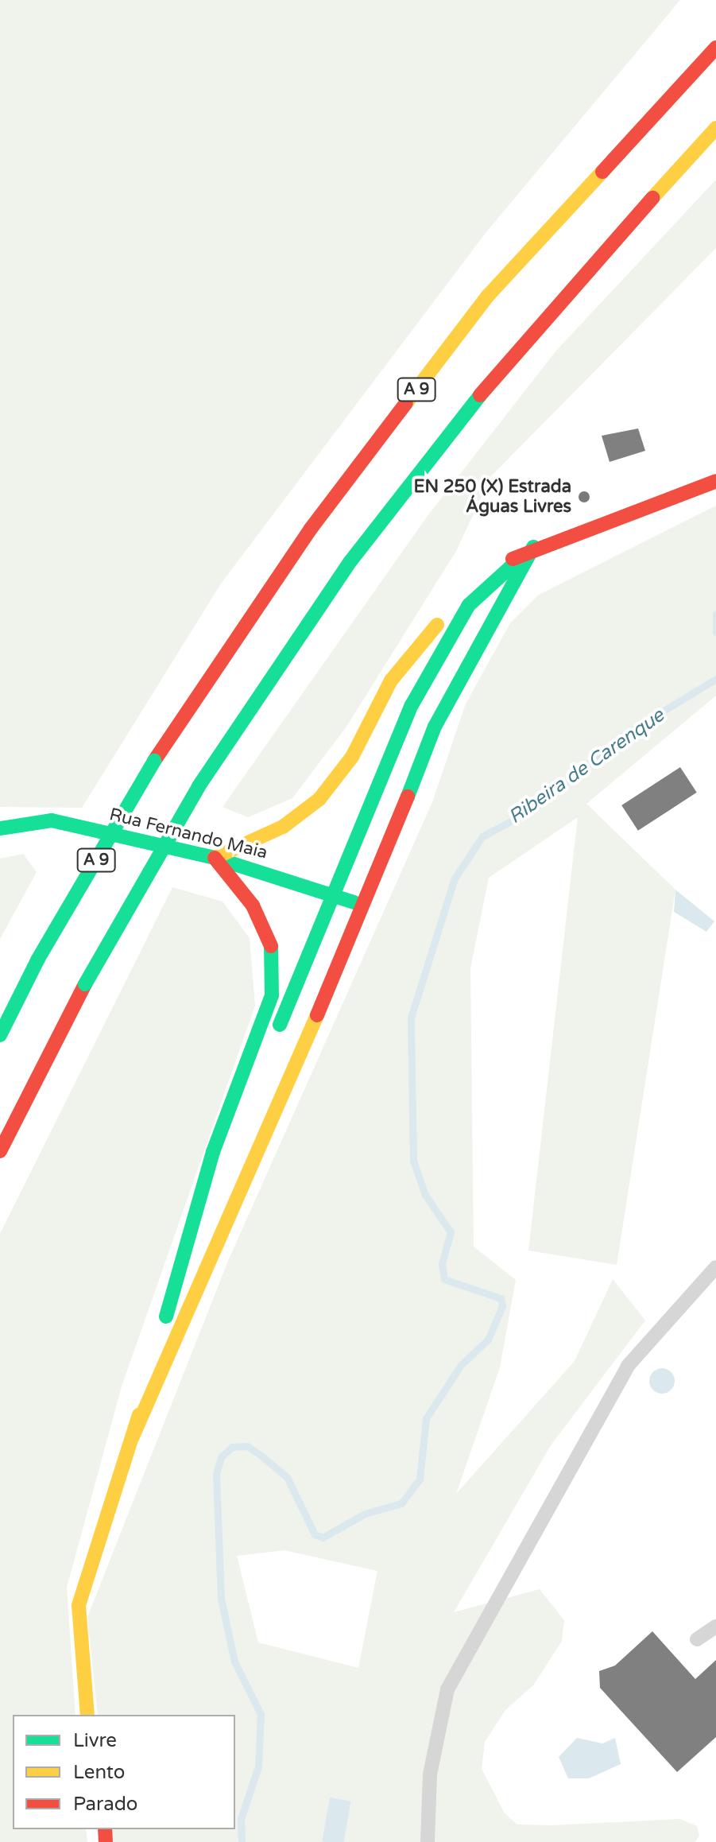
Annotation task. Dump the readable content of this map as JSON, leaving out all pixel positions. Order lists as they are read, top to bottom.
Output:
{
  "streets": {
    "main road": ["A 9", "Rua Fernando Maia"]
  },
  "water": ["Ribeira de Carenque"],
  "places": ["EN 250 (X) Estrada Águas Livres"],
  "legend": ["Livre", "Lento", "Parado"]
}
